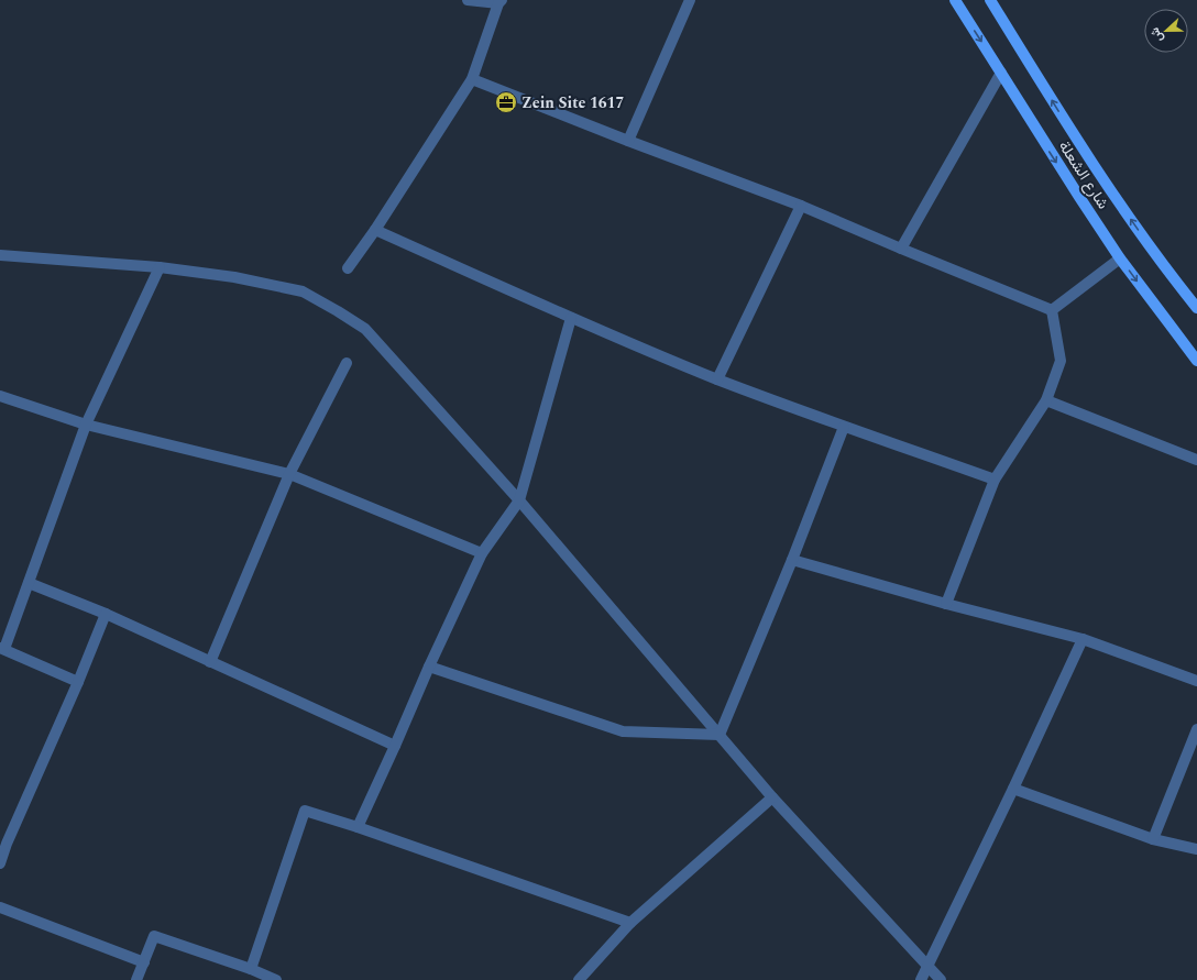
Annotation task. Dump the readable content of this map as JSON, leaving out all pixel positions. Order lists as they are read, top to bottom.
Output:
{
  "streets": {
    "main road": ["شارع الشعلة"]
  },
  "places": {
    "office": ["Zein Site 1617"]
  },
  "north": "left"
}
